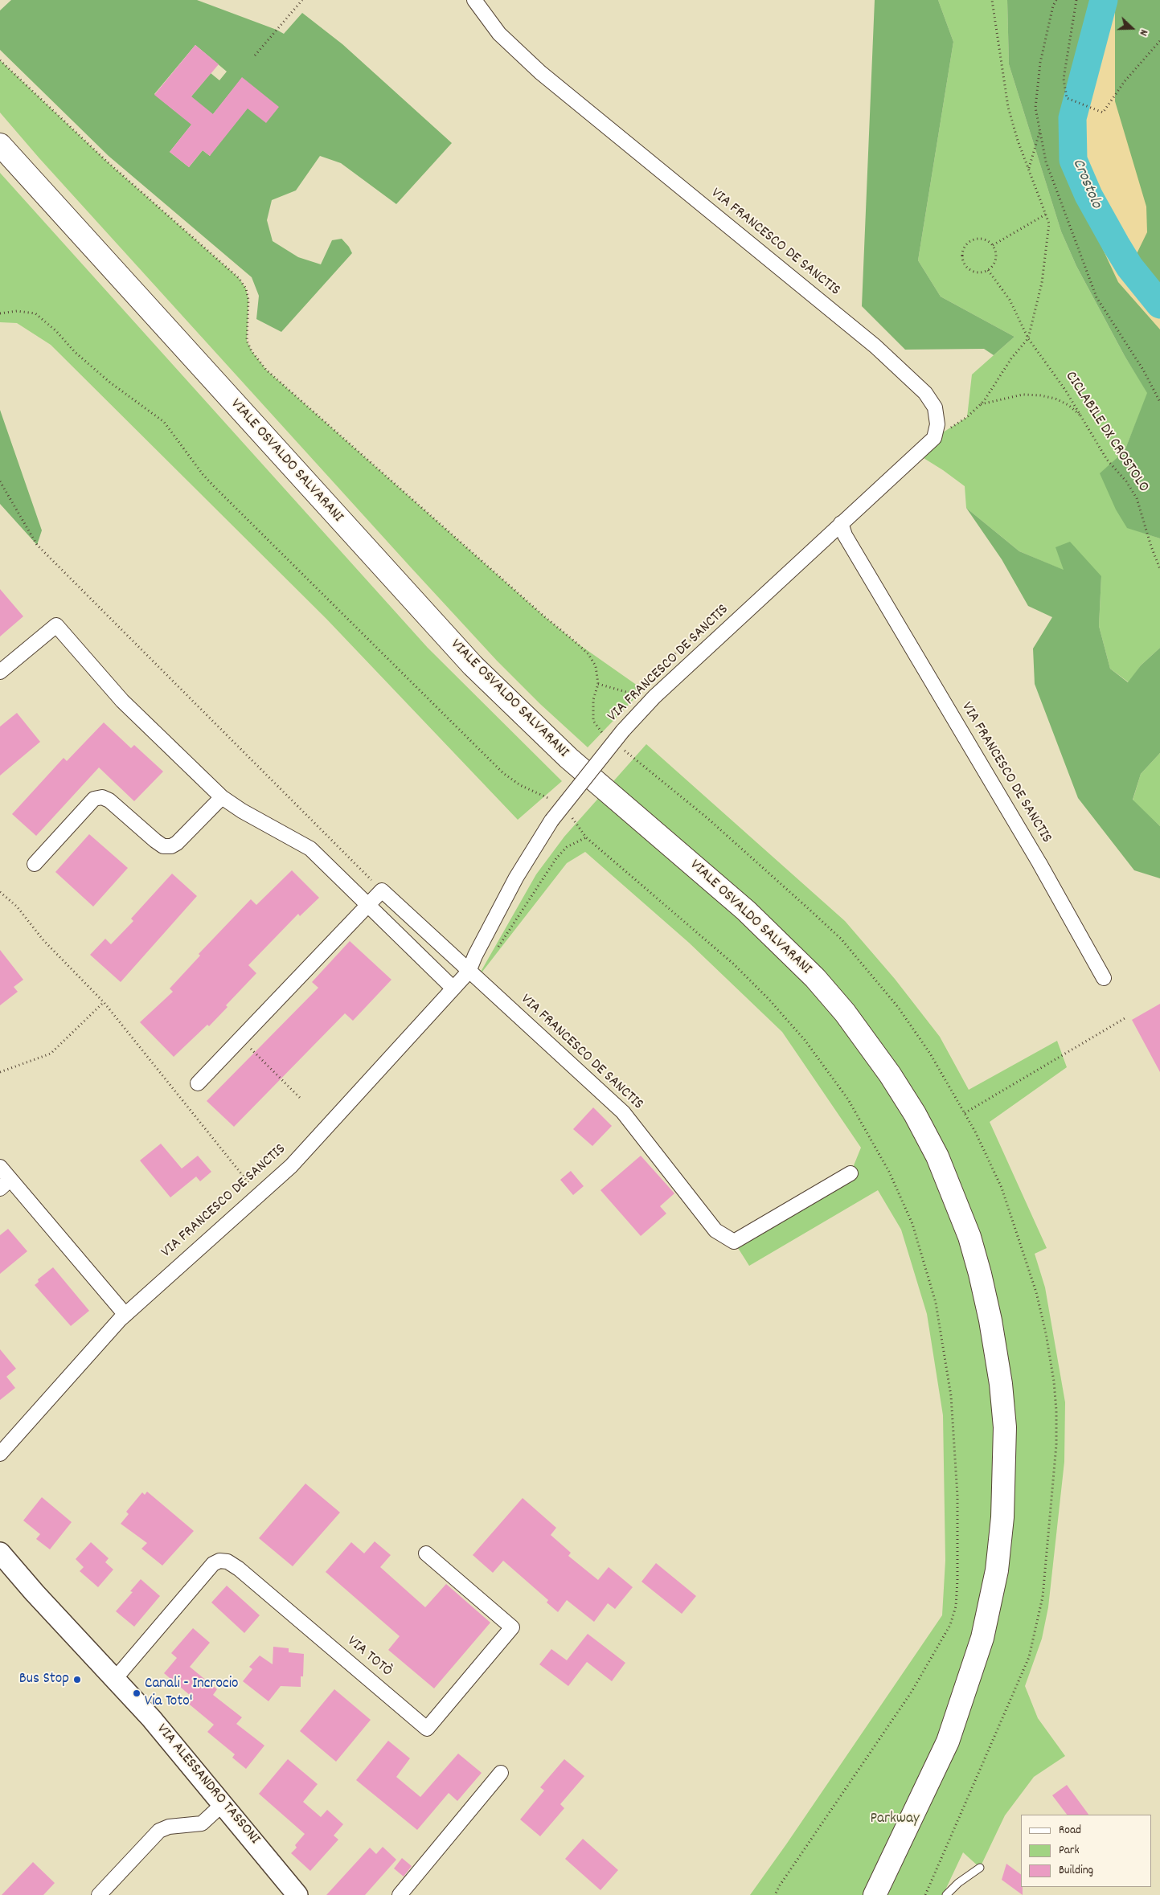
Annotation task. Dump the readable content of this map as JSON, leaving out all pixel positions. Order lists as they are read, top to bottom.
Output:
{
  "streets": {
    "main road": ["VIALE OSVALDO SALVARANI"],
    "street": ["VIA FRANCESCO DE SANCTIS", "VIA TOTÒ", "VIA ALESSANDRO TASSONI"],
    "path": ["CICLABILE DX CROSTOLO"]
  },
  "crossings": [
    ["VIA TOTÒ", "VIA ALESSANDRO TASSONI"]
  ],
  "water": ["Crostolo"],
  "parks": ["Parkway"],
  "places": ["Bus Stop", "Canali - Incrocio Via Toto'"],
  "legend": ["Road", "Park", "Building"],
  "north": "right"
}
